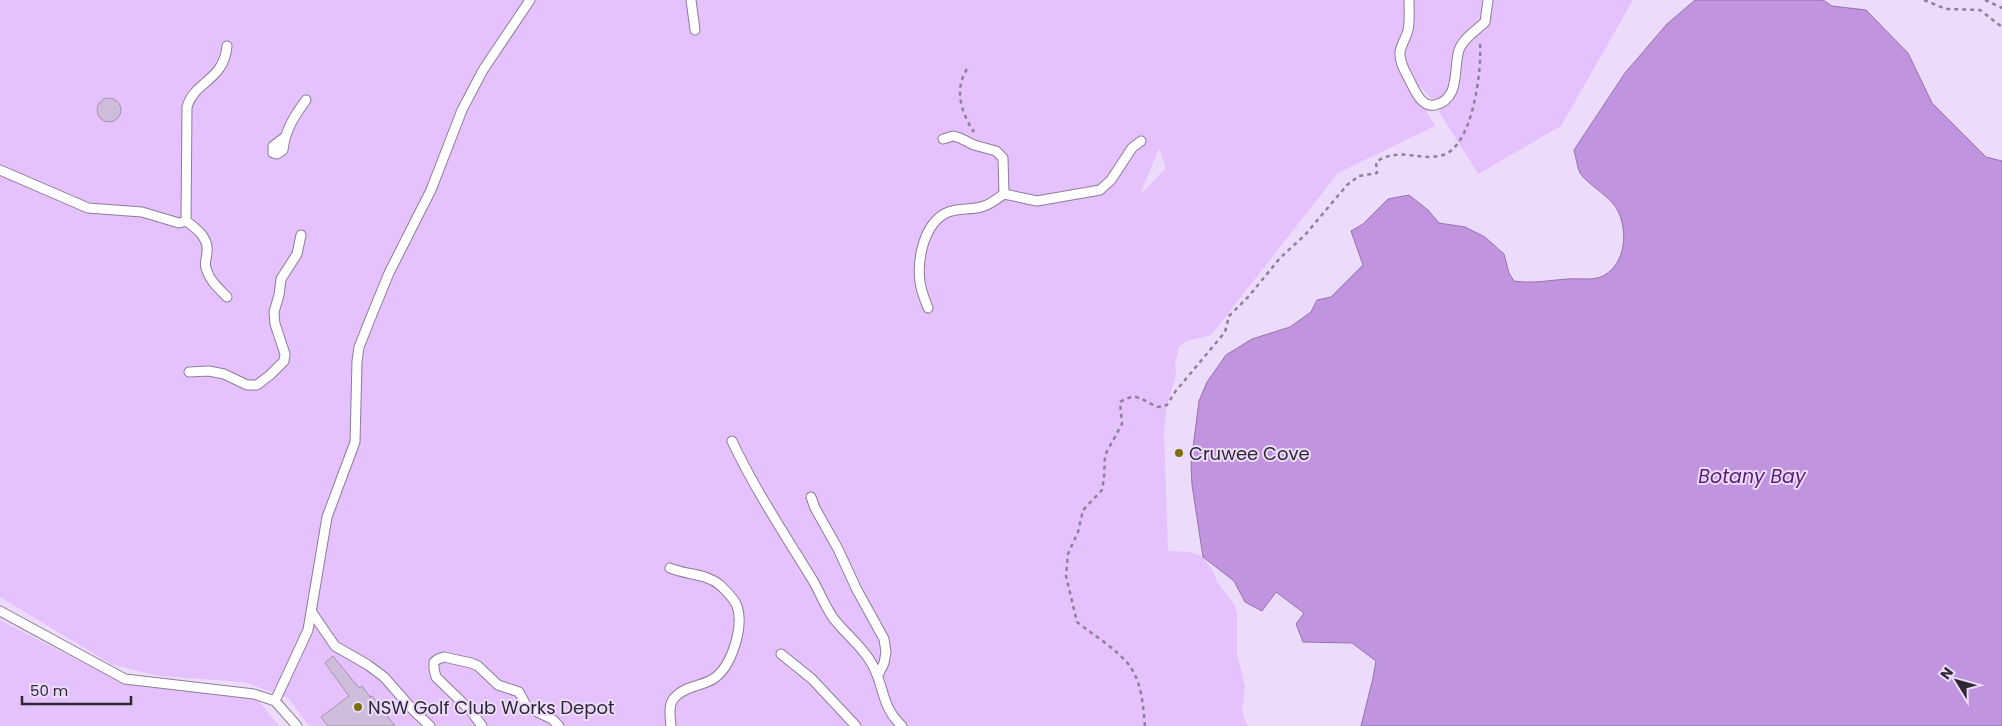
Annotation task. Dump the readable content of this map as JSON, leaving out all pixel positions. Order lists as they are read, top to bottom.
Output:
{
  "water": ["Botany Bay"],
  "places": ["Cruwee Cove", "NSW Golf Club Works Depot"],
  "scale_bar": "50 m",
  "north": "top left"
}
